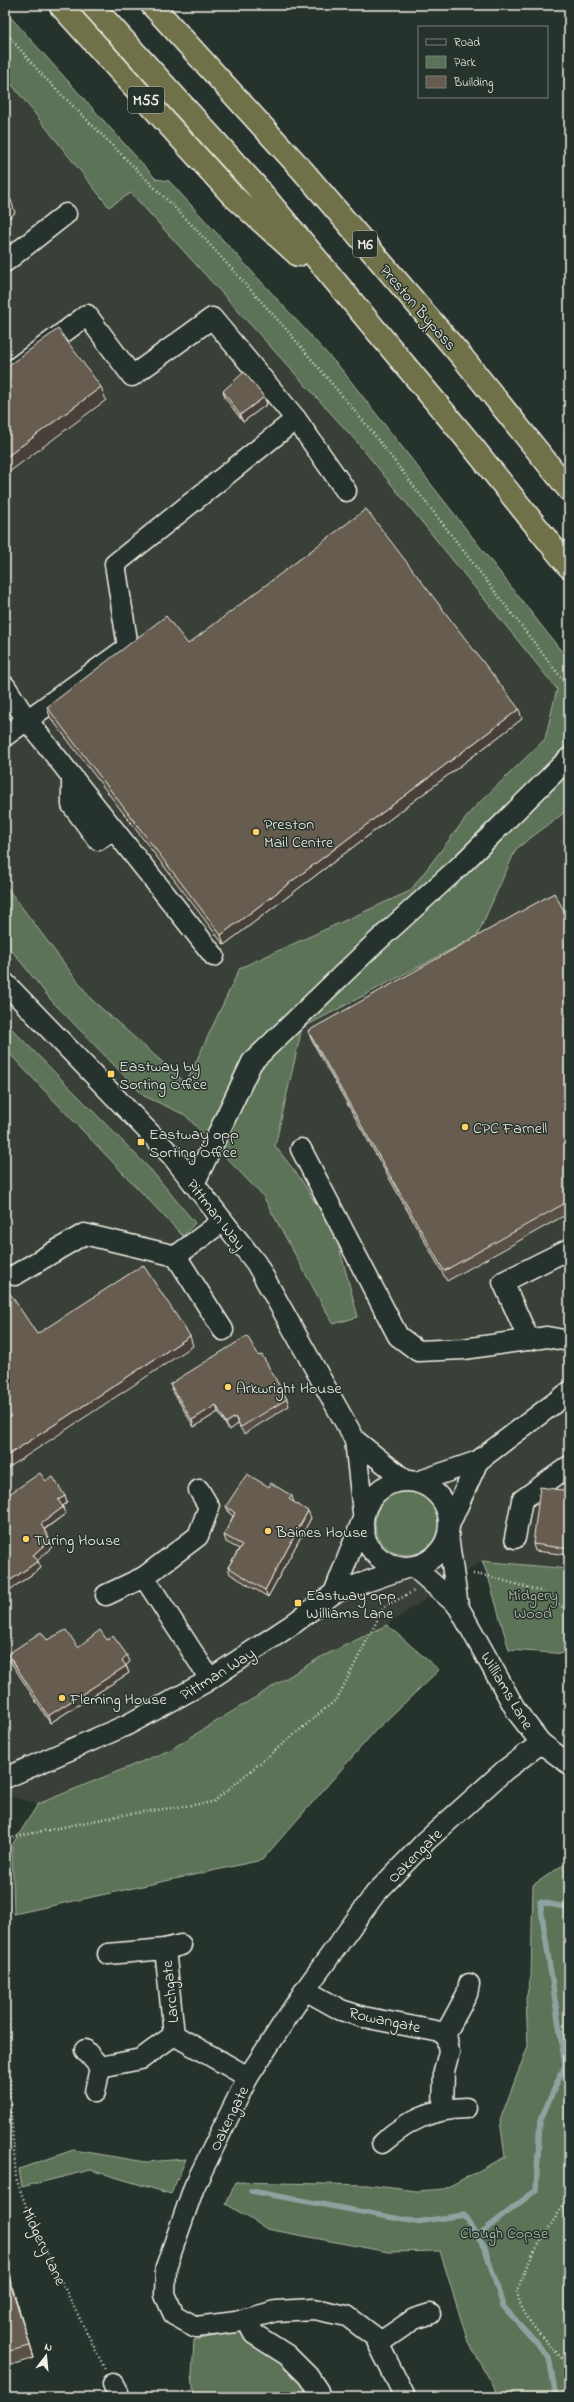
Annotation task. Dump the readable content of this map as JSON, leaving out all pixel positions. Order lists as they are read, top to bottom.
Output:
{
  "streets": {
    "highway": ["M55", "M6", "Preston Bypass"],
    "street": [
      "Pittman Way",
      "Williams Lane",
      "Oakengate",
      "Larchgate",
      "Rowangate"
    ],
    "path": ["Midgery Lane"]
  },
  "crossings": [
    ["Pittman Way", "Williams Lane"],
    ["Pittman Way", "Midgery Lane"],
    ["Williams Lane", "Oakengate"],
    ["Oakengate", "Larchgate"],
    ["Oakengate", "Rowangate"]
  ],
  "parks": ["Midgery Wood", "Clough Copse"],
  "places": {
    "other": [
      "Preston Mail Centre",
      "CPC Farnell",
      "Arkwright House",
      "Baines House",
      "Turing House",
      "Fleming House"
    ],
    "transit": ["Eastway by Sorting Office", "Eastway opp Sorting Office", "Eastway opp Williams Lane"]
  },
  "legend": ["Road", "Park", "Building"],
  "north": "top"
}
